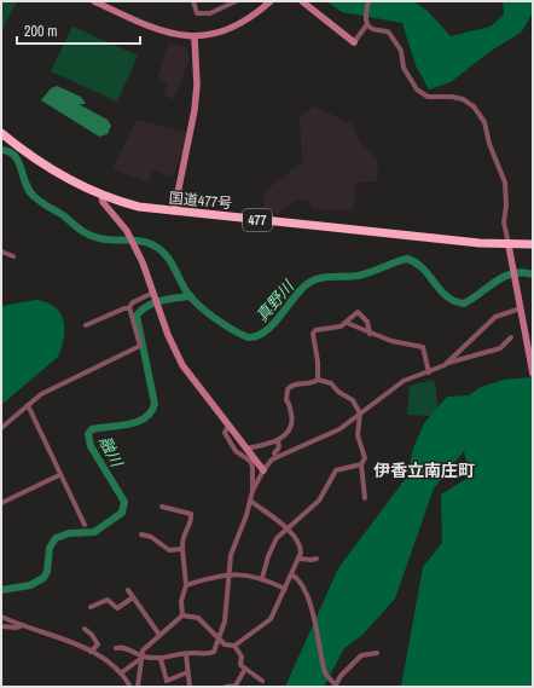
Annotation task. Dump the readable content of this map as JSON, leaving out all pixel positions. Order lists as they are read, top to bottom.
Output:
{
  "streets": {
    "highway": ["国道477号", "477"]
  },
  "districts": ["伊香立南庄町"],
  "water": ["真野川", "融川"],
  "scale_bar": "200 m"
}
